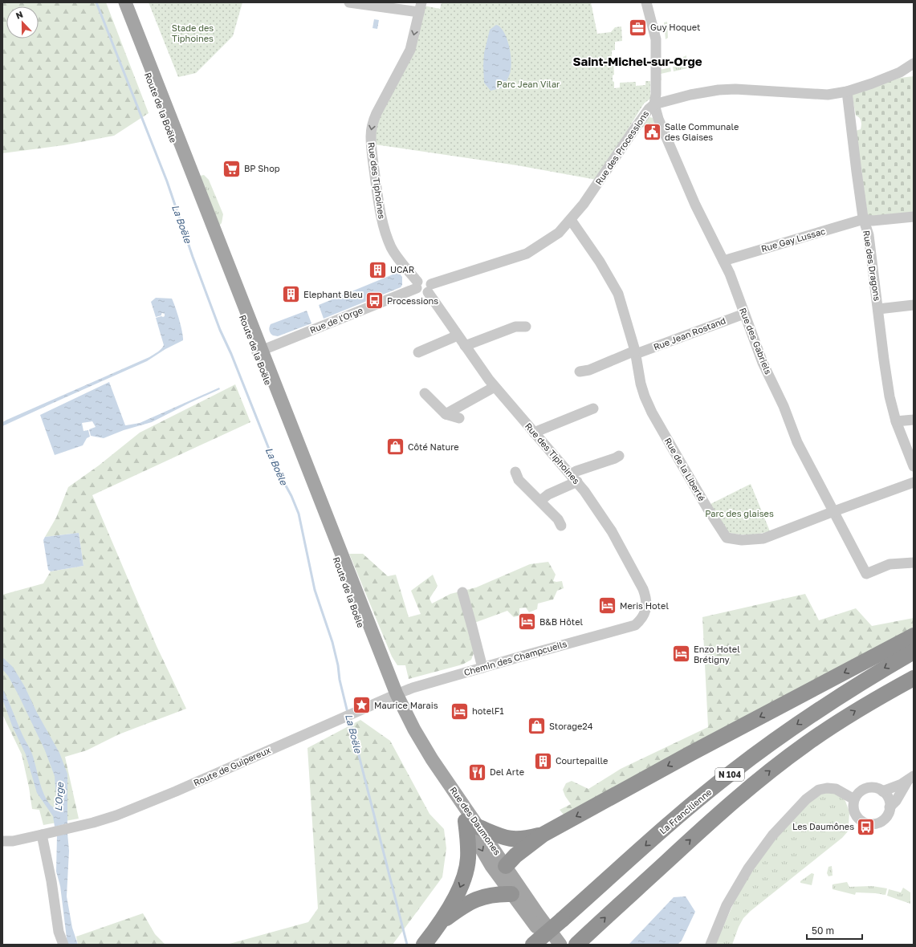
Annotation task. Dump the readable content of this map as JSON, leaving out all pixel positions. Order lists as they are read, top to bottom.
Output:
{
  "streets": {
    "highway": ["N 104", "La Francilienne"],
    "main road": ["Route de la Boële", "Rue des Daumones"],
    "street": [
      "Rue des Processions",
      "Rue des Tiphoines",
      "Rue Gay Lussac",
      "Rue des Dragons",
      "Rue de l'Orge",
      "Rue Jean Rostand",
      "Rue des Gabriels",
      "Rue de la Liberté",
      "Chemin des Champcueils",
      "Route de Guipereux"
    ]
  },
  "crossings": [
    ["Route de la Boële", "Rue de l'Orge"],
    ["Route de la Boële", "Chemin des Champcueils"],
    ["Route de la Boële", "Route de Guipereux"],
    ["Route de la Boële", "Rue des Daumones"],
    ["Rue des Processions", "Rue des Tiphoines"],
    ["Rue des Processions", "Rue des Dragons"],
    ["Rue des Processions", "Rue des Gabriels"],
    ["Rue des Processions", "Rue de la Liberté"],
    ["Rue des Tiphoines", "Rue de l'Orge"],
    ["Rue des Tiphoines", "Chemin des Champcueils"],
    ["Rue Gay Lussac", "Rue des Dragons"],
    ["Rue Gay Lussac", "Rue des Gabriels"],
    ["Rue Jean Rostand", "Rue des Gabriels"],
    ["Rue Jean Rostand", "Rue de la Liberté"],
    ["Rue des Gabriels", "Rue de la Liberté"],
    ["Chemin des Champcueils", "Route de Guipereux"],
    ["Chemin des Champcueils", "Rue des Daumones"],
    ["Route de Guipereux", "Rue des Daumones"]
  ],
  "one_way": ["Rue des Tiphoines"],
  "districts": ["Saint-Michel-sur-Orge"],
  "water": ["La Boële", "L'Orge"],
  "parks": ["Stade des Tiphoines", "Parc Jean Vilar", "Parc des glaises"],
  "places": {
    "office": ["Guy Hoquet"],
    "public building": ["Salle Communale des Glaises"],
    "supermarket": ["BP Shop"],
    "building": ["UCAR", "Elephant Bleu", "Courtepaille"],
    "bus stop": ["Processions", "Les Daumônes"],
    "shop": ["Côté Nature", "Storage24"],
    "hotel": [
      "Meris Hotel",
      "B&B Hôtel",
      "Enzo Hotel Brétigny",
      "hotelF1"
    ],
    "place": ["Maurice Marais"],
    "restaurant": ["Del Arte"]
  },
  "scale_bar": "50 m",
  "north": "top"
}
